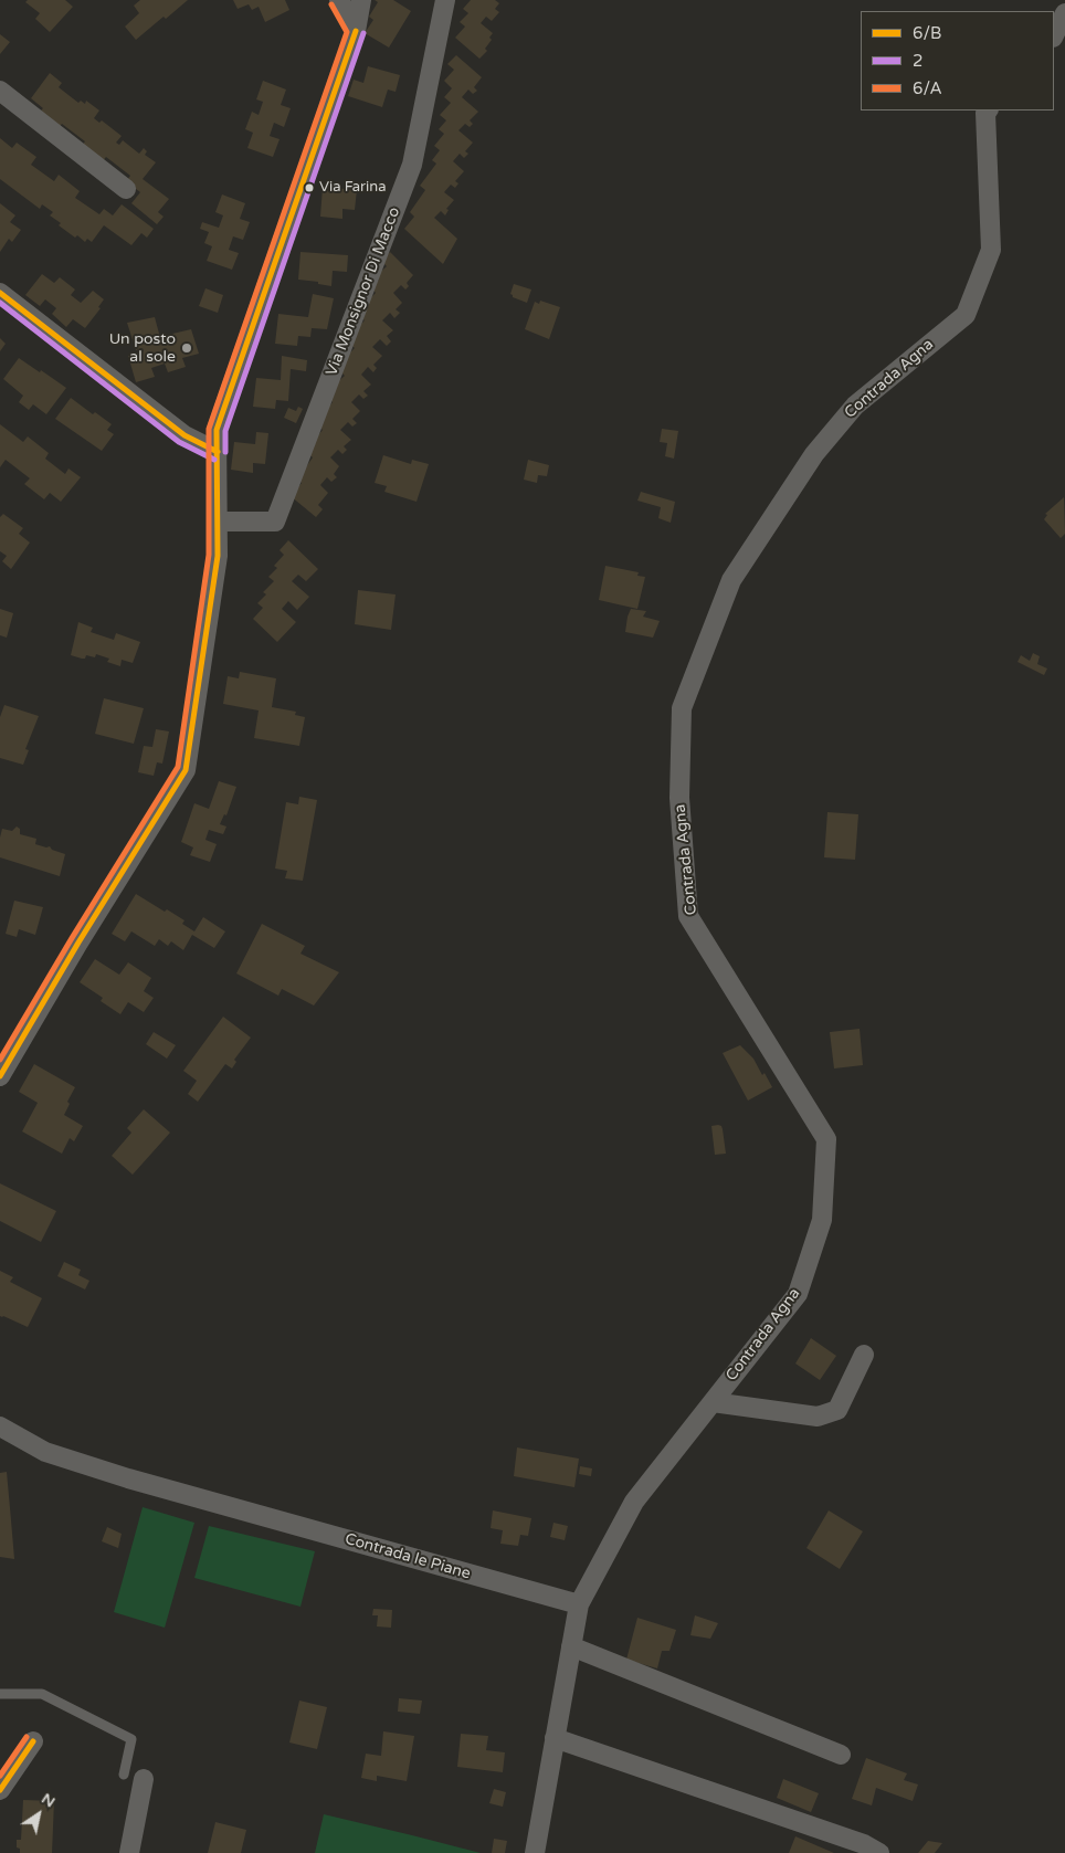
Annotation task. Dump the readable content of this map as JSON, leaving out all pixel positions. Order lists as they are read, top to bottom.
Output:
{
  "streets": {
    "street": ["Via Monsignor Di Macco", "Contrada Agna", "Contrada le Piane"]
  },
  "crossings": [
    ["Contrada Agna", "Contrada le Piane"]
  ],
  "places": ["Via Farina", "Un posto al sole"],
  "lines": ["transit line 6/A", "transit line 6/B", "transit line 2"],
  "legend": ["6/B", "2", "6/A"],
  "north": "top right"
}
